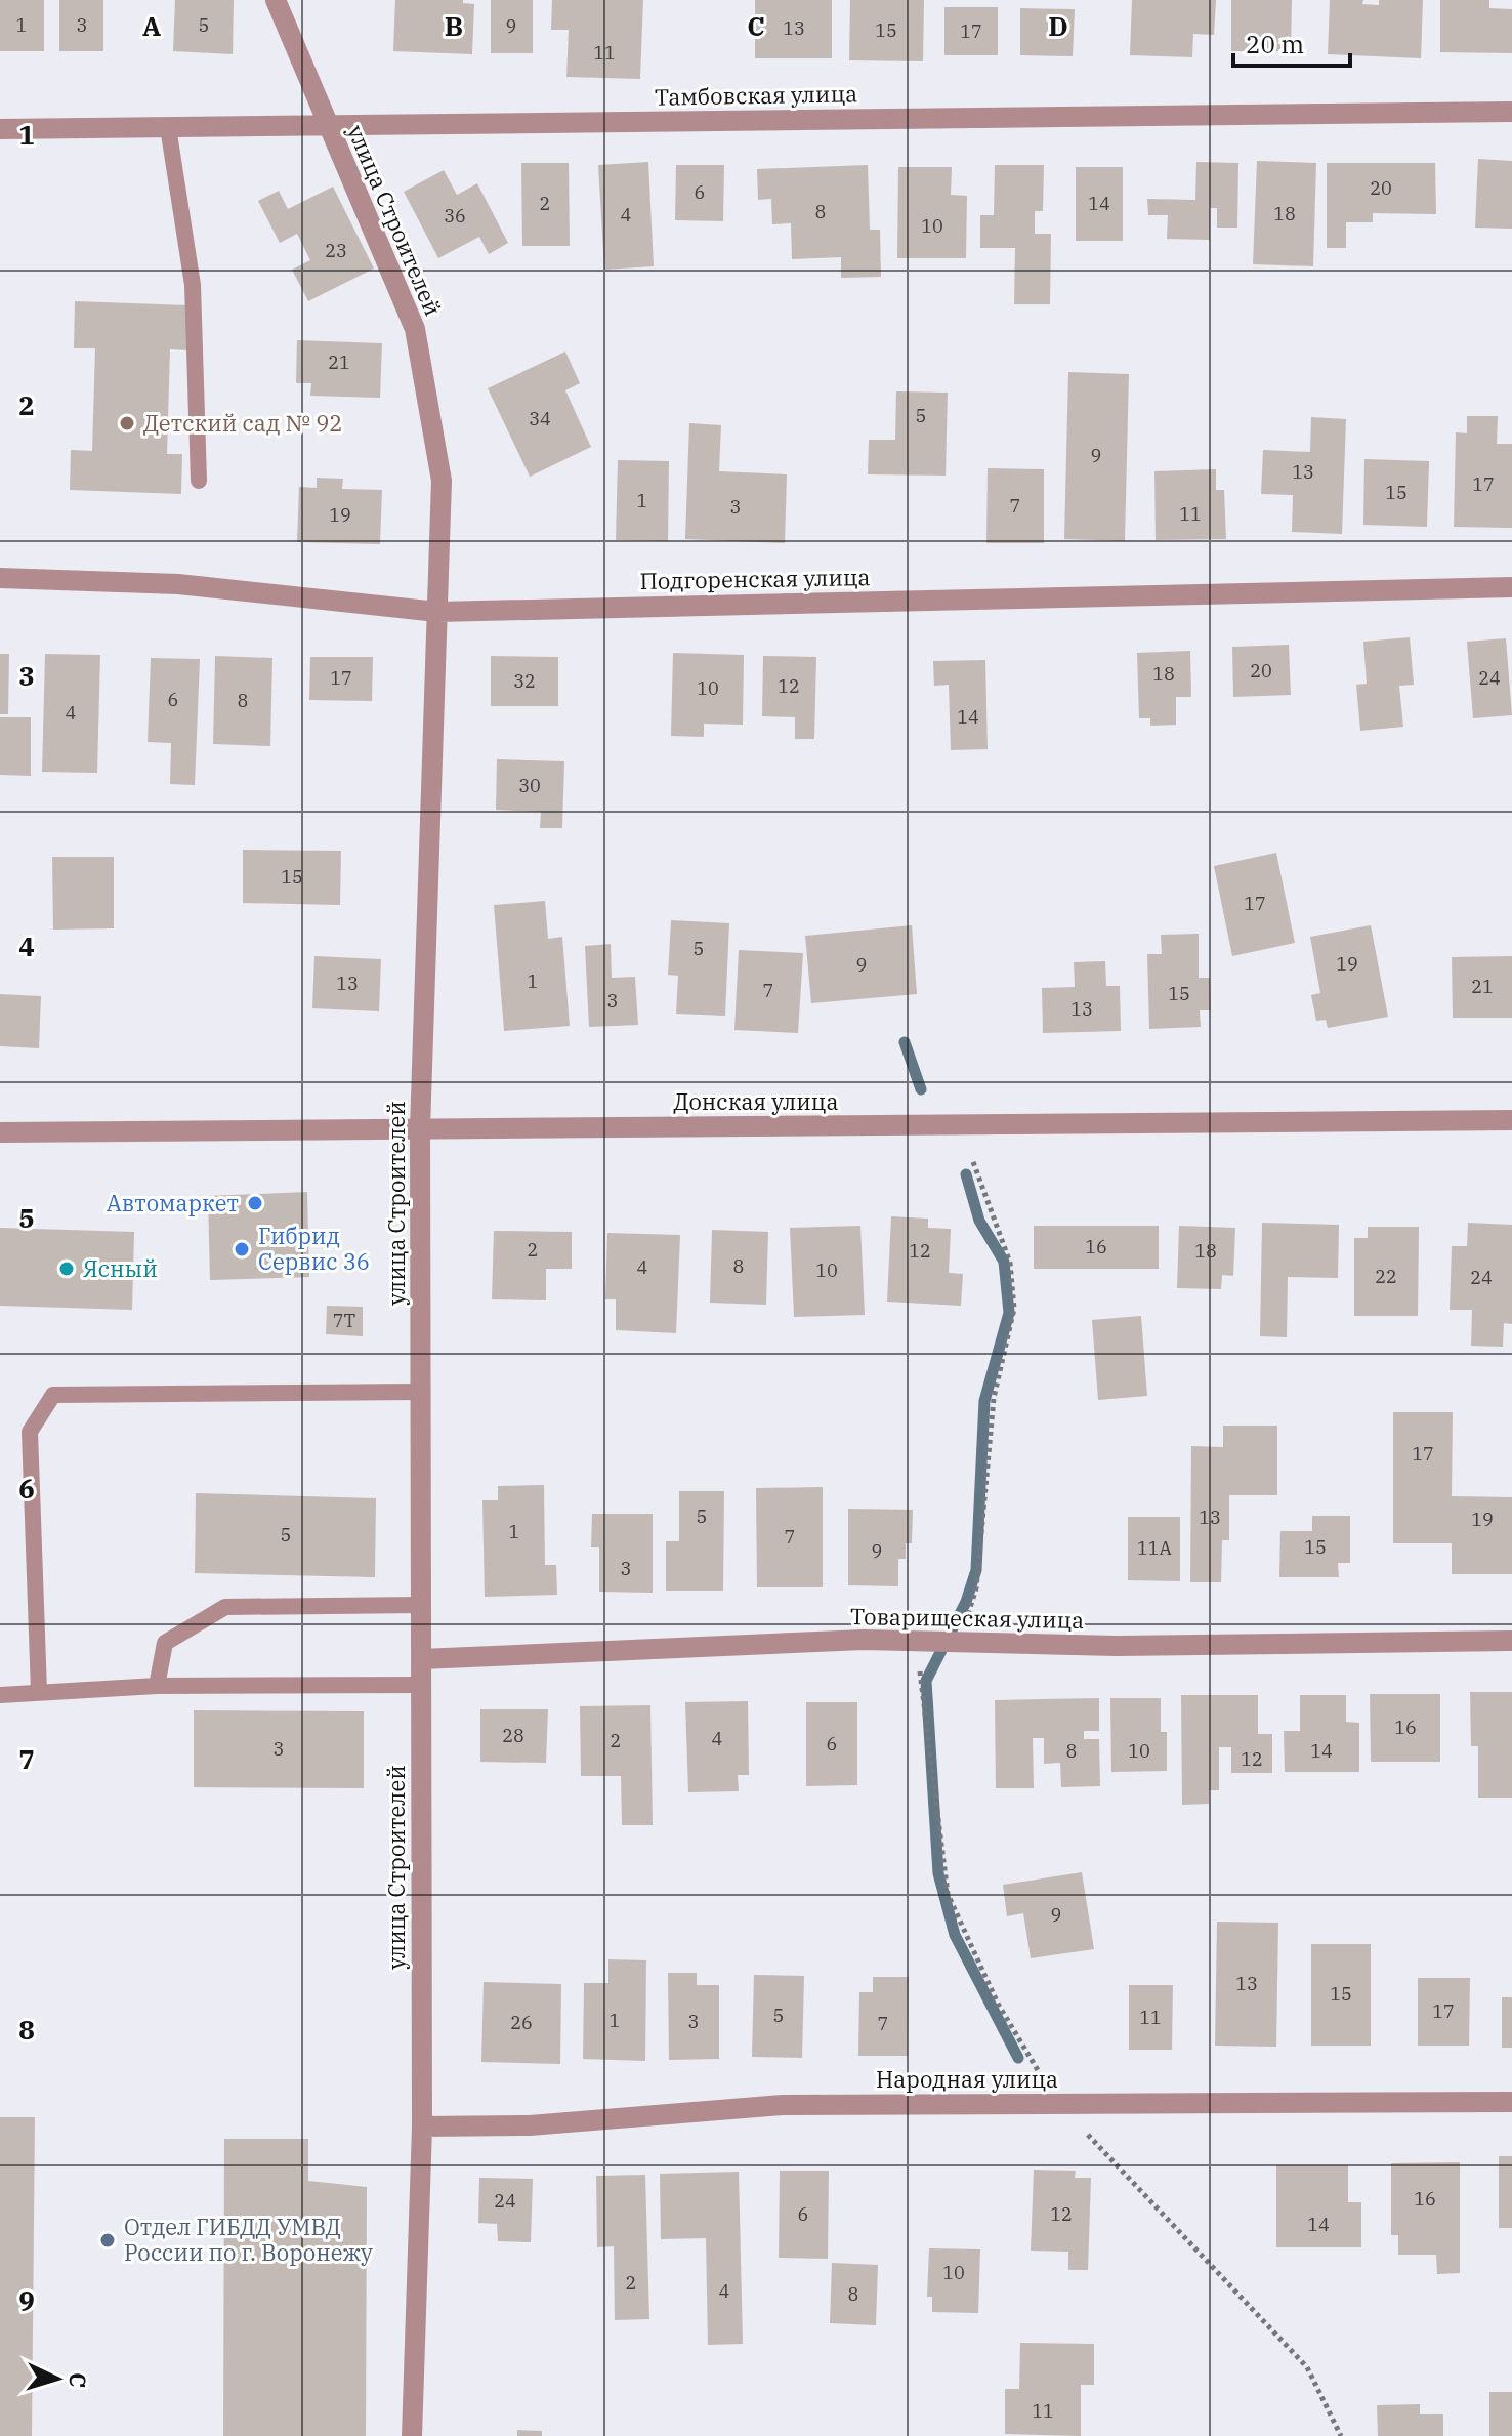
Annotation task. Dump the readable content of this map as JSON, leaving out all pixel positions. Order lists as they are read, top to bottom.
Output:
{
  "streets": {
    "street": [
      "Тамбовская улица",
      "улица Строителей",
      "Подгоренская улица",
      "Донская улица",
      "Товарищеская улица",
      "Народная улица"
    ]
  },
  "crossings": [
    ["Тамбовская улица", "улица Строителей"],
    ["улица Строителей", "Подгоренская улица"],
    ["улица Строителей", "Донская улица"],
    ["улица Строителей", "Товарищеская улица"],
    ["улица Строителей", "Народная улица"]
  ],
  "places": [
    "Детский сад № 92",
    "Автомаркет",
    "Гибрид Сервис 36",
    "Ясный",
    "Отдел ГИБДД УМВД России по г. Воронежу"
  ],
  "house_numbers": [
    "1",
    "3",
    "5",
    "9",
    "13",
    "15",
    "17",
    "11",
    "20",
    "6",
    "2",
    "14",
    "8",
    "18",
    "4",
    "36",
    "10",
    "23",
    "21",
    "5",
    "34",
    "9",
    "13",
    "17",
    "15",
    "1",
    "7",
    "3",
    "11",
    "19",
    "20",
    "18",
    "17",
    "24",
    "32",
    "12",
    "10",
    "6",
    "8",
    "4",
    "14",
    "30",
    "15",
    "17",
    "5",
    "19",
    "9",
    "1",
    "13",
    "21",
    "7",
    "15",
    "3",
    "13",
    "16",
    "2",
    "12",
    "18",
    "8",
    "4",
    "10",
    "22",
    "24",
    "7Т",
    "17",
    "5",
    "13",
    "19",
    "1",
    "5",
    "7",
    "15",
    "11А",
    "9",
    "3",
    "16",
    "28",
    "4",
    "2",
    "6",
    "3",
    "8",
    "10",
    "14",
    "12",
    "9",
    "13",
    "15",
    "17",
    "5",
    "11",
    "1",
    "3",
    "26",
    "7",
    "16",
    "24",
    "6",
    "12",
    "14",
    "10",
    "2",
    "4",
    "8",
    "11"
  ],
  "scale_bar": "20 m",
  "north": "right",
  "grid": {
    "columns": [
      "A",
      "B",
      "C",
      "D"
    ],
    "rows": [
      "1",
      "2",
      "3",
      "4",
      "5",
      "6",
      "7",
      "8",
      "9"
    ]
  }
}
